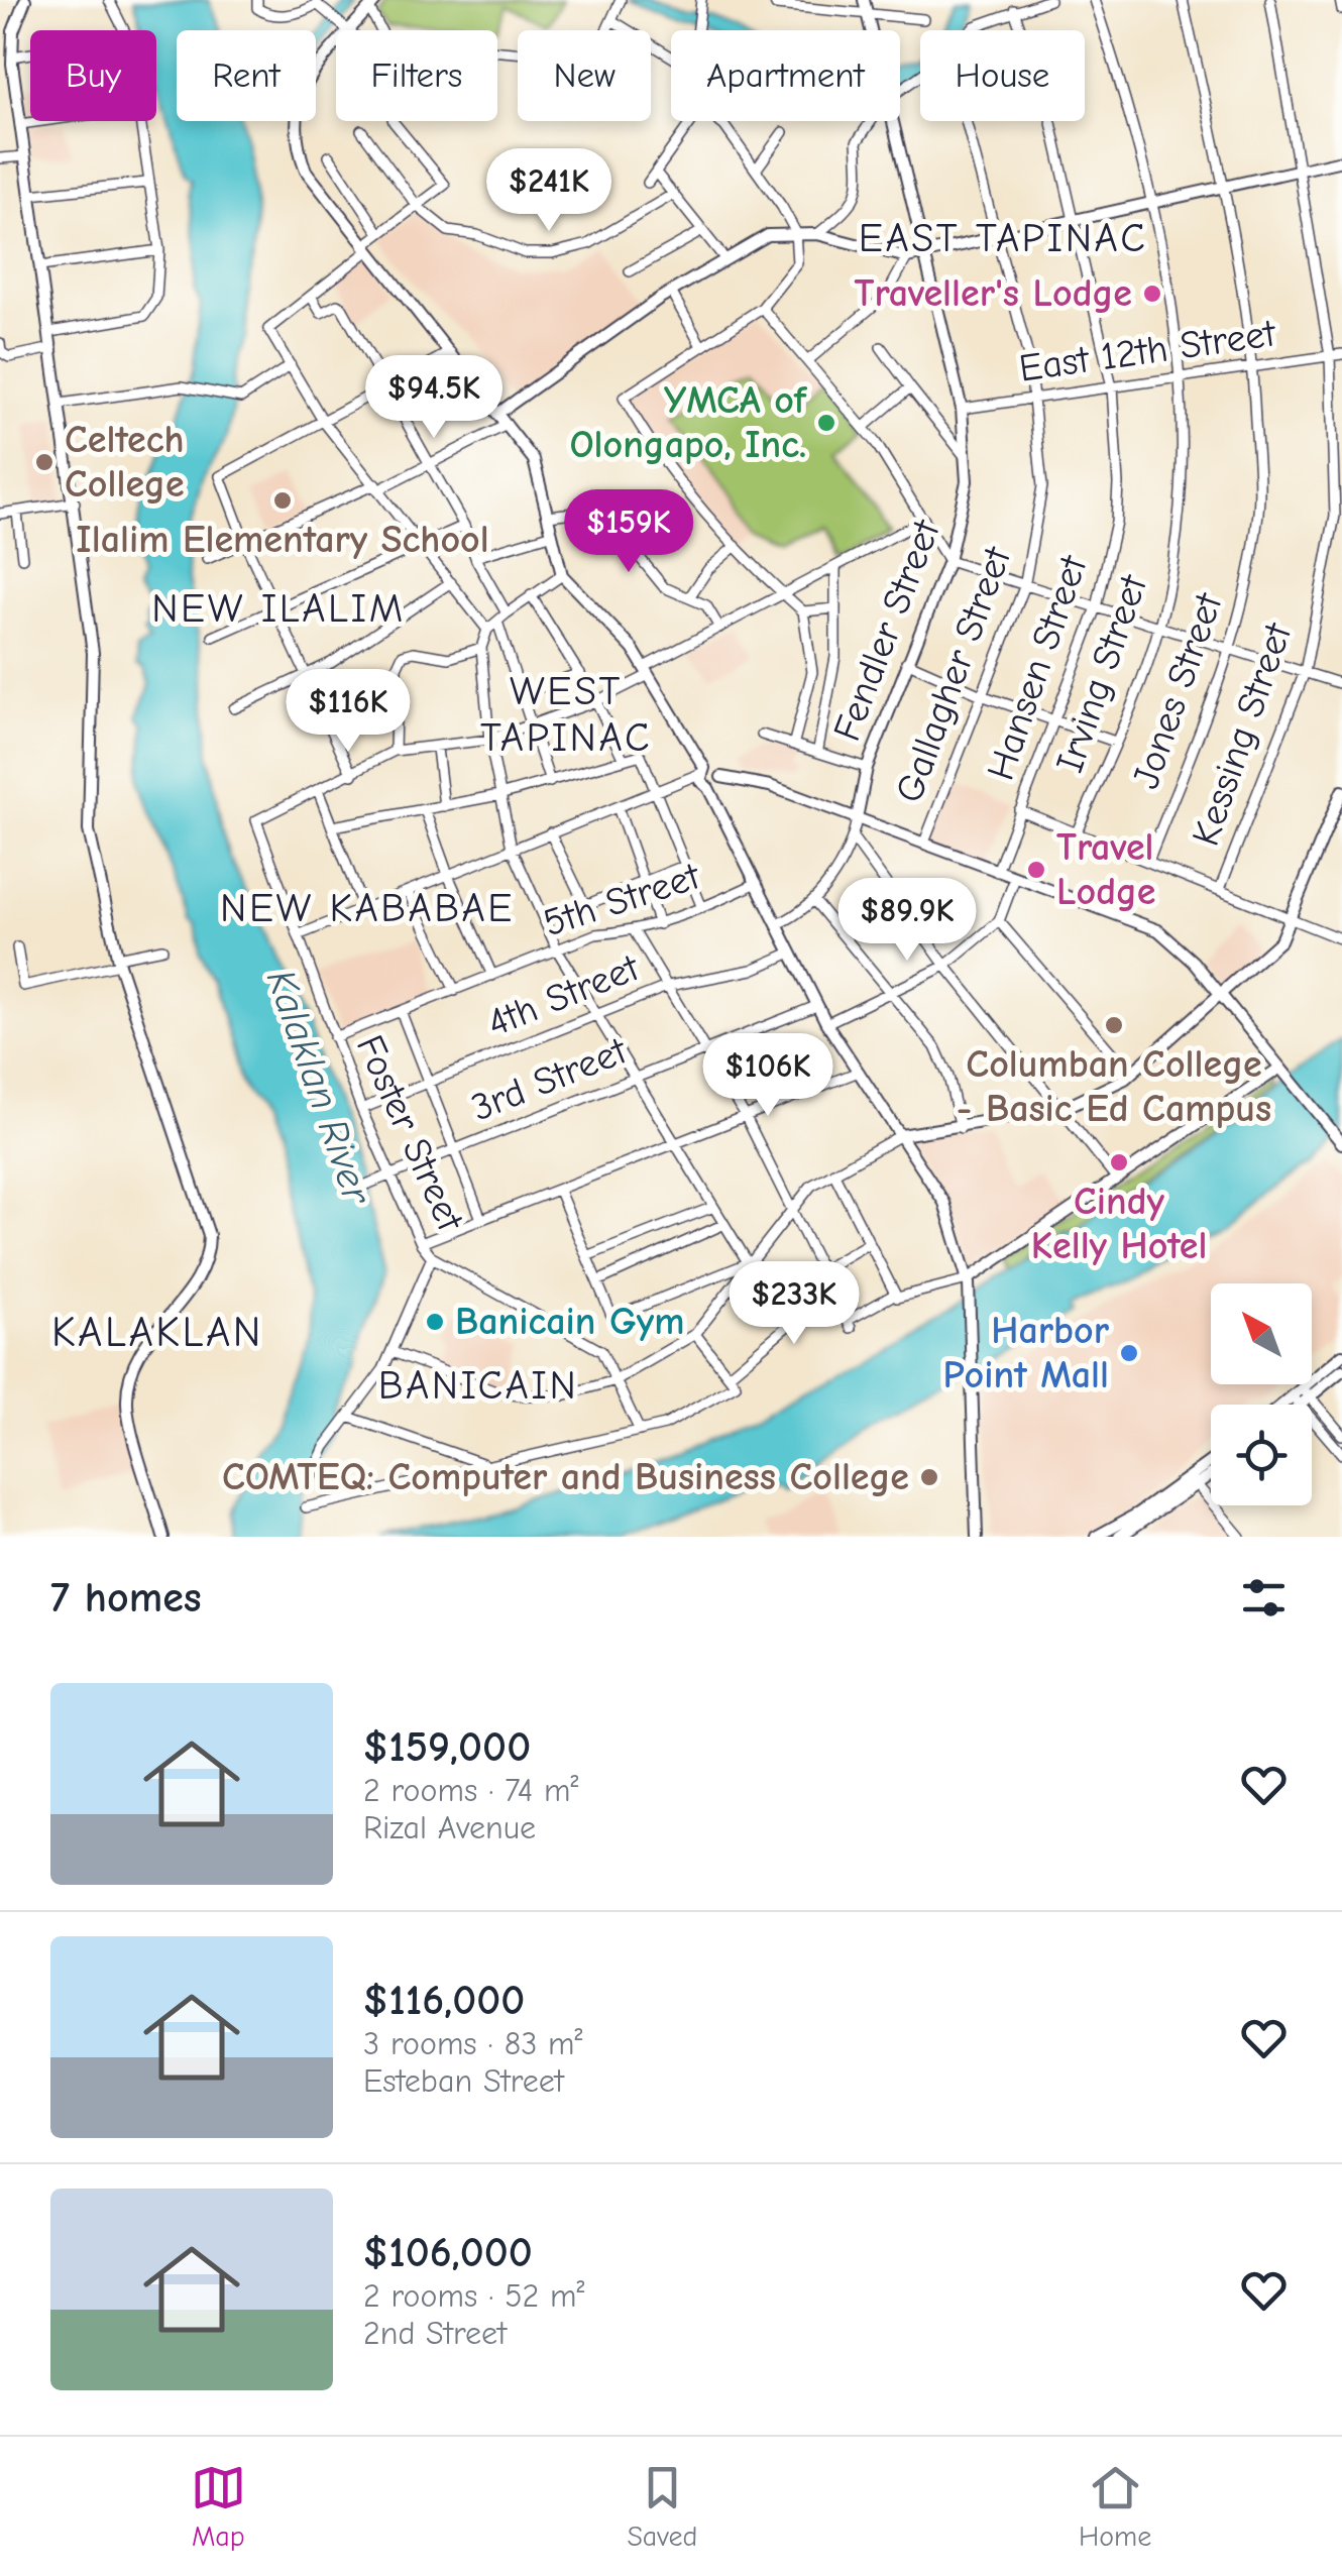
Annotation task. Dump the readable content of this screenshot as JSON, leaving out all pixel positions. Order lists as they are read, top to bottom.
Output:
{
  "streets": {
    "main road": ["Fendler Street"],
    "street": [
      "East 12th Street",
      "Hansen Street",
      "Irving Street",
      "Gallagher Street",
      "Jones Street",
      "Kessing Street",
      "5th Street",
      "4th Street",
      "3rd Street",
      "Foster Street"
    ]
  },
  "crossings": [
    ["East 12th Street", "Fendler Street"],
    ["East 12th Street", "Hansen Street"],
    ["East 12th Street", "Irving Street"],
    ["East 12th Street", "Gallagher Street"],
    ["East 12th Street", "Jones Street"],
    ["East 12th Street", "Kessing Street"],
    ["5th Street", "Foster Street"],
    ["4th Street", "Foster Street"],
    ["3rd Street", "Foster Street"]
  ],
  "districts": [
    "EAST TAPINAC",
    "NEW ILALIM",
    "WEST TAPINAC",
    "NEW KABABAE",
    "KALAKLAN",
    "BANICAIN"
  ],
  "water": ["Kalaklan River"],
  "places": [
    "Traveller's Lodge",
    "YMCA of Olongapo, Inc.",
    "Celtech College",
    "Ilalim Elementary School",
    "Travel Lodge",
    "Columban College - Basic Ed Campus",
    "Cindy Kelly Hotel",
    "Banicain Gym",
    "Harbor Point Mall",
    "COMTEQ: Computer and Business College"
  ],
  "north": "top left",
  "page": {
    "chip": [
      "Buy",
      "Rent",
      "Filters",
      "New",
      "Apartment",
      "House"
    ],
    "price": [
      "$241K",
      "$94.5K",
      "$159K",
      "$116K",
      "$89.9K",
      "$106K",
      "$233K"
    ],
    "heading": "7 homes",
    "list": [
      {
        "name": "$159,000",
        "note": "2 rooms · 74 m² · Rizal Avenue"
      },
      {
        "name": "$116,000",
        "note": "3 rooms · 83 m² · Esteban Street"
      },
      {
        "name": "$106,000",
        "note": "2 rooms · 52 m² · 2nd Street"
      }
    ],
    "tabs": ["Map", "Saved", "Home"]
  }
}
